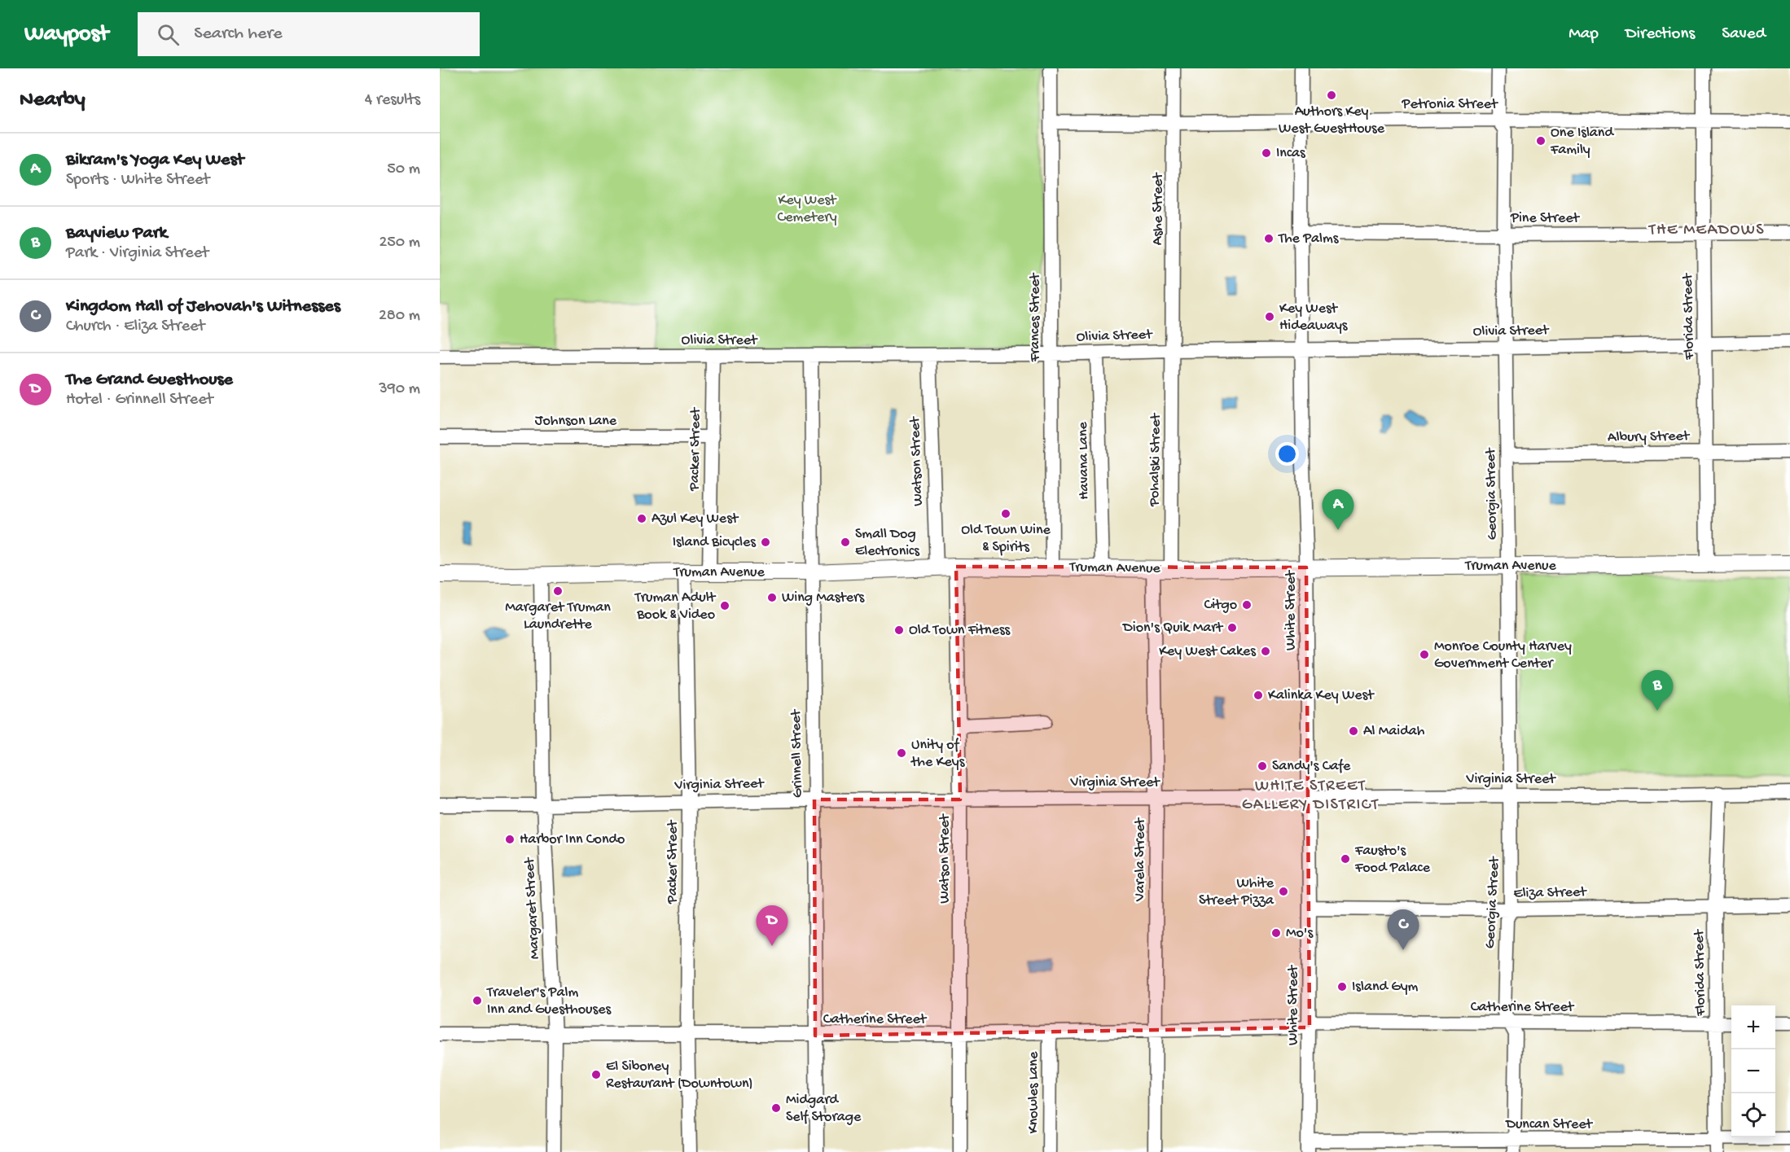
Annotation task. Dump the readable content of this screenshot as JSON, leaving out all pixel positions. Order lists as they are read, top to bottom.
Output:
{
  "streets": {
    "main road": ["Truman Avenue"],
    "street": [
      "Petronia Street",
      "Ashe Street",
      "Pine Street",
      "Florida Street",
      "Frances Street",
      "Olivia Street",
      "Johnson Lane",
      "Albury Street",
      "Packer Street",
      "Pohalski Street",
      "Havana Lane",
      "Watson Street",
      "Georgia Street",
      "White Street",
      "Grinnell Street",
      "Virginia Street",
      "Varela Street",
      "Eliza Street",
      "Margaret Street",
      "Catherine Street",
      "Knowles Lane",
      "Duncan Street"
    ]
  },
  "crossings": [
    ["Petronia Street", "Ashe Street"],
    ["Petronia Street", "Florida Street"],
    ["Petronia Street", "Frances Street"],
    ["Petronia Street", "Georgia Street"],
    ["Petronia Street", "White Street"],
    ["Ashe Street", "Olivia Street"],
    ["Ashe Street", "Pohalski Street"],
    ["Pine Street", "Florida Street"],
    ["Pine Street", "Georgia Street"],
    ["Pine Street", "White Street"],
    ["Florida Street", "Olivia Street"],
    ["Florida Street", "Albury Street"],
    ["Florida Street", "Truman Avenue"],
    ["Florida Street", "Virginia Street"],
    ["Florida Street", "Eliza Street"],
    ["Florida Street", "Catherine Street"],
    ["Florida Street", "Duncan Street"],
    ["Frances Street", "Olivia Street"],
    ["Frances Street", "Truman Avenue"],
    ["Olivia Street", "Packer Street"],
    ["Olivia Street", "Pohalski Street"],
    ["Olivia Street", "Havana Lane"],
    ["Olivia Street", "Watson Street"],
    ["Olivia Street", "Georgia Street"],
    ["Olivia Street", "White Street"],
    ["Olivia Street", "Grinnell Street"],
    ["Johnson Lane", "Packer Street"],
    ["Albury Street", "Georgia Street"],
    ["Packer Street", "Truman Avenue"],
    ["Packer Street", "Virginia Street"],
    ["Packer Street", "Catherine Street"],
    ["Pohalski Street", "Truman Avenue"],
    ["Havana Lane", "Truman Avenue"],
    ["Watson Street", "Truman Avenue"],
    ["Watson Street", "Virginia Street"],
    ["Watson Street", "Catherine Street"],
    ["Georgia Street", "Truman Avenue"],
    ["Georgia Street", "Virginia Street"],
    ["Georgia Street", "Eliza Street"],
    ["Georgia Street", "Catherine Street"],
    ["Georgia Street", "Duncan Street"],
    ["Truman Avenue", "White Street"],
    ["Truman Avenue", "Grinnell Street"],
    ["Truman Avenue", "Varela Street"],
    ["Truman Avenue", "Margaret Street"],
    ["White Street", "Virginia Street"],
    ["White Street", "Eliza Street"],
    ["White Street", "Catherine Street"],
    ["White Street", "Duncan Street"],
    ["Grinnell Street", "Virginia Street"],
    ["Grinnell Street", "Catherine Street"],
    ["Virginia Street", "Varela Street"],
    ["Virginia Street", "Margaret Street"],
    ["Varela Street", "Catherine Street"],
    ["Margaret Street", "Catherine Street"],
    ["Catherine Street", "Knowles Lane"]
  ],
  "districts": ["THE MEADOWS", "WHITE STREET GALLERY DISTRICT"],
  "parks": ["Key West Cemetery"],
  "places": [
    "Authors Key West GuestHouse",
    "One Island Family",
    "Incas",
    "The Palms",
    "Key West Hideaways",
    "Old Town Wine & Spirits",
    "Azul Key West",
    "Island Bicycles",
    "Small Dog Electronics",
    "Margaret Truman Laundrette",
    "Wing Masters",
    "Citgo",
    "Truman Adult Book & Video",
    "Dion's Quik Mart",
    "Old Town Fitness",
    "Key West Cakes",
    "Monroe County Harvey Government Center",
    "Kalinka Key West",
    "Al Maidah",
    "Unity of the Keys",
    "Sandy's Cafe",
    "Harbor Inn Condo",
    "Fausto's Food Palace",
    "White Street Pizza",
    "Mo's",
    "Island Gym",
    "Traveler's Palm Inn and Guesthouses",
    "El Siboney Restaurant (Downtown)",
    "Midgard Self Storage"
  ],
  "page": {
    "header": "Waypost",
    "search": "Search here",
    "nav": ["Map", "Directions", "Saved"],
    "heading": ["Nearby", "4 results"],
    "list": [
      {
        "mark": "A",
        "name": "Bikram's Yoga Key West",
        "note": "Sports · White Street",
        "value": "50 m"
      },
      {
        "mark": "B",
        "name": "Bayview Park",
        "note": "Park · Virginia Street",
        "value": "250 m"
      },
      {
        "mark": "C",
        "name": "Kingdom Hall of Jehovah's Witnesses",
        "note": "Church · Eliza Street",
        "value": "280 m"
      },
      {
        "mark": "D",
        "name": "The Grand Guesthouse",
        "note": "Hotel · Grinnell Street",
        "value": "390 m"
      }
    ],
    "pins": [
      "A",
      "B",
      "D",
      "C"
    ],
    "map_buttons": ["+", "−"]
  }
}
